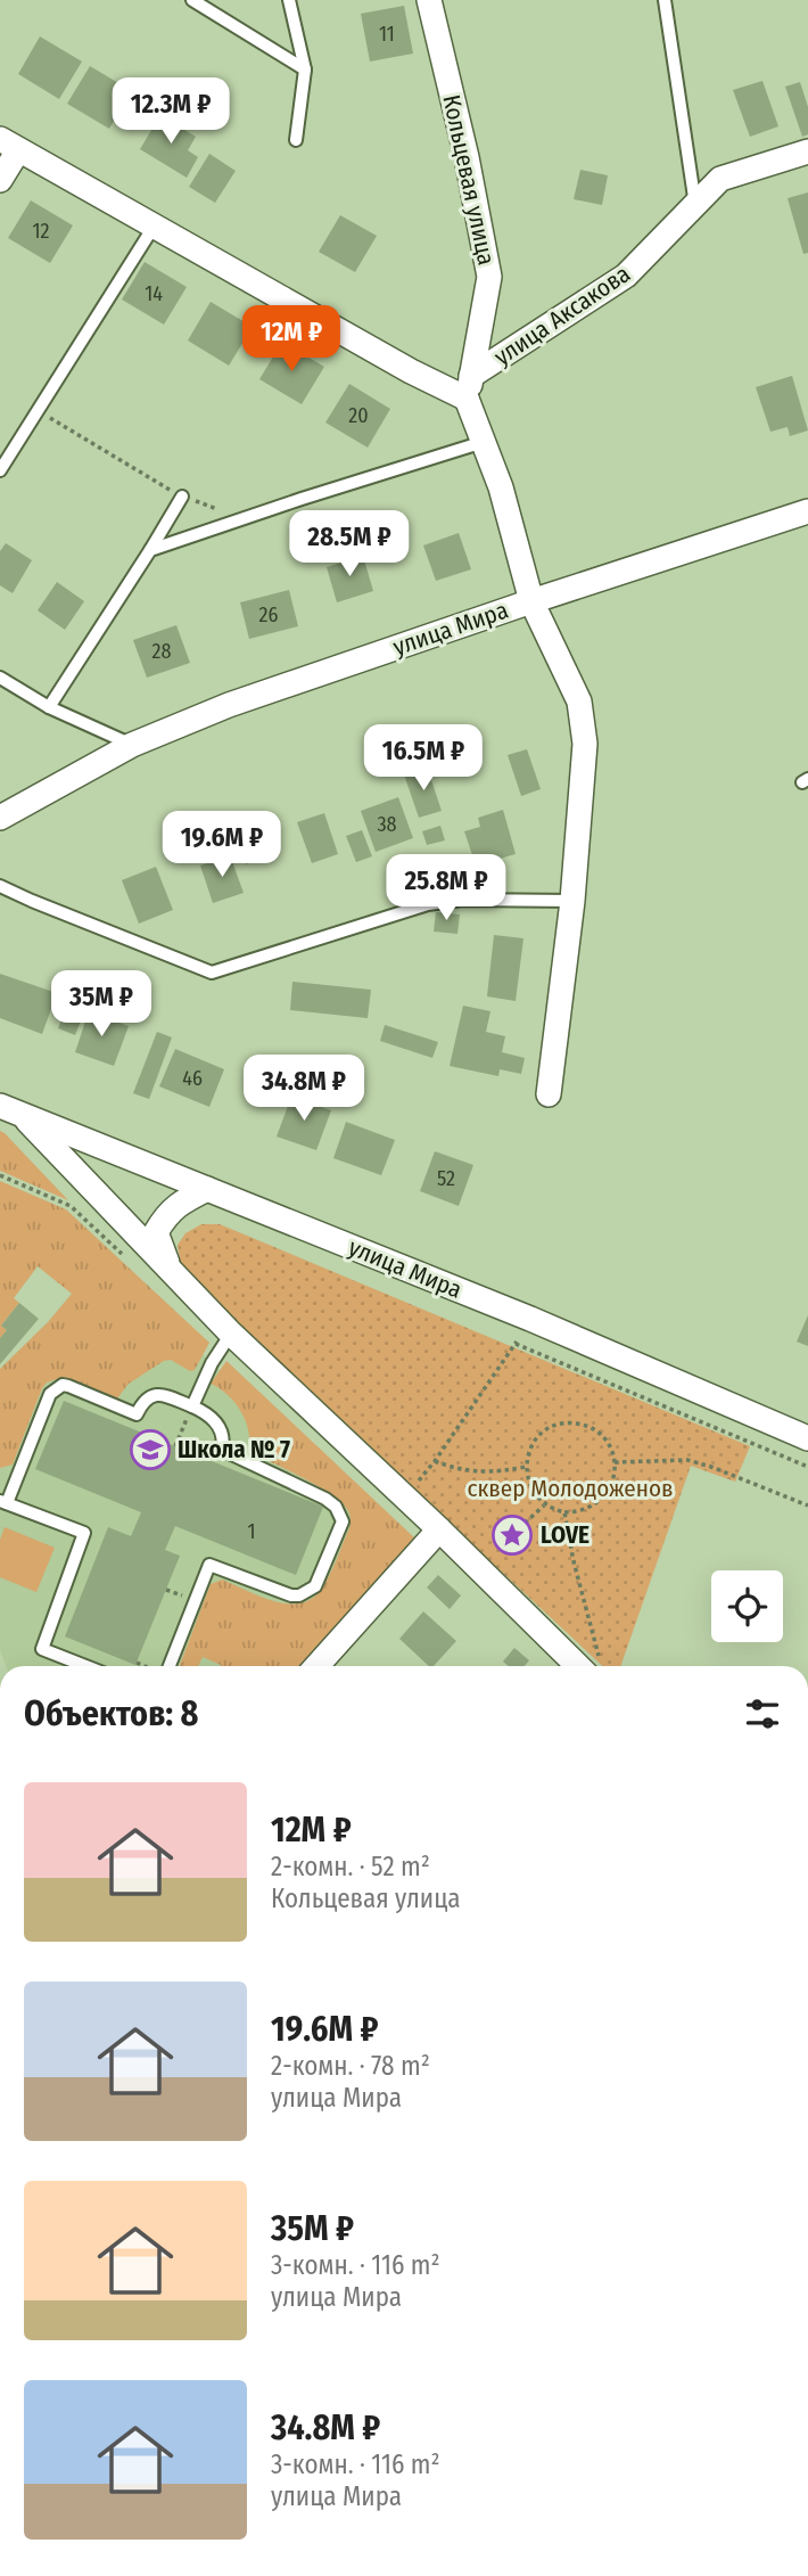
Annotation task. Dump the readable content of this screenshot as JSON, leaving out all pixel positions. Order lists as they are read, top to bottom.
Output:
{
  "streets": {
    "street": ["Кольцевая улица", "улица Аксакова", "улица Мира"]
  },
  "crossings": [
    ["Кольцевая улица", "улица Аксакова"],
    ["Кольцевая улица", "улица Мира"],
    ["улица Аксакова", "улица Мира"]
  ],
  "parks": ["сквер Молодоженов"],
  "places": {
    "school or university": ["Школа № 7"],
    "place": ["LOVE"]
  },
  "house_numbers": [
    "11",
    "12",
    "14",
    "20",
    "26",
    "28",
    "38",
    "46",
    "52",
    "1"
  ],
  "page": {
    "price": [
      "12.3M ₽",
      "12M ₽",
      "28.5M ₽",
      "16.5M ₽",
      "19.6M ₽",
      "25.8M ₽",
      "35M ₽",
      "34.8M ₽"
    ],
    "heading": "Объектов: 8",
    "list": [
      {
        "name": "12M ₽",
        "note": "2-комн. · 52 m² · Кольцевая улица"
      },
      {
        "name": "19.6M ₽",
        "note": "2-комн. · 78 m² · улица Мира"
      },
      {
        "name": "35M ₽",
        "note": "3-комн. · 116 m² · улица Мира"
      },
      {
        "name": "34.8M ₽",
        "note": "3-комн. · 116 m² · улица Мира"
      }
    ]
  }
}
